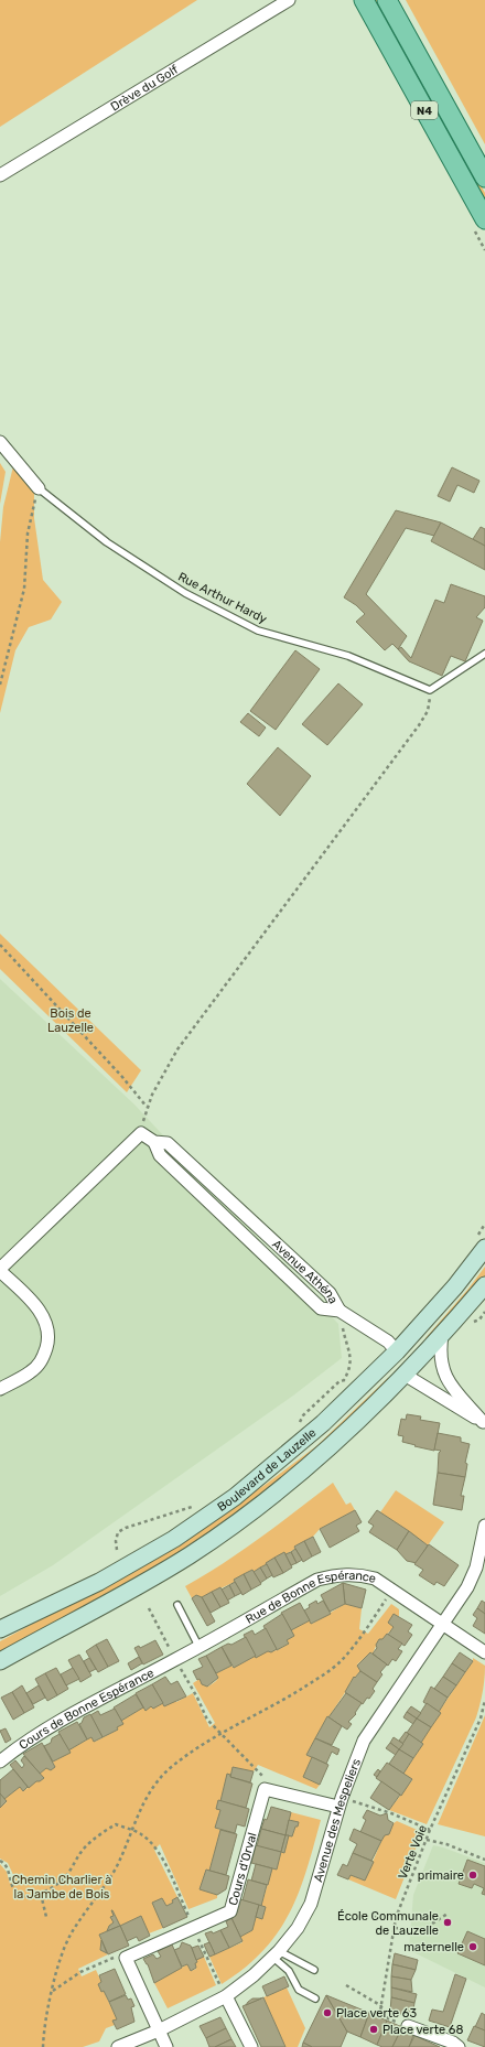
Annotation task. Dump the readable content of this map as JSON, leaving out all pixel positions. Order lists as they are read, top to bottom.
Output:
{
  "streets": {
    "main road": ["N4", "Boulevard de Lauzelle"],
    "street": [
      "Drève du Golf",
      "Avenue Athéna",
      "Rue de Bonne Espérance",
      "Cours de Bonne Espérance",
      "Avenue des Mespeliers",
      "Cours d'Orval"
    ],
    "lane": ["Rue Arthur Hardy"],
    "path": ["Verte Voie"]
  },
  "crossings": [
    ["Rue de Bonne Espérance", "Cours de Bonne Espérance"],
    ["Rue de Bonne Espérance", "Avenue des Mespeliers"],
    ["Avenue des Mespeliers", "Cours d'Orval"]
  ],
  "parks": ["Bois de Lauzelle", "Chemin Charlier à la Jambe de Bois"],
  "places": [
    "primaire",
    "École Communale de Lauzelle",
    "maternelle",
    "Place verte 63",
    "Place verte 68"
  ]
}
